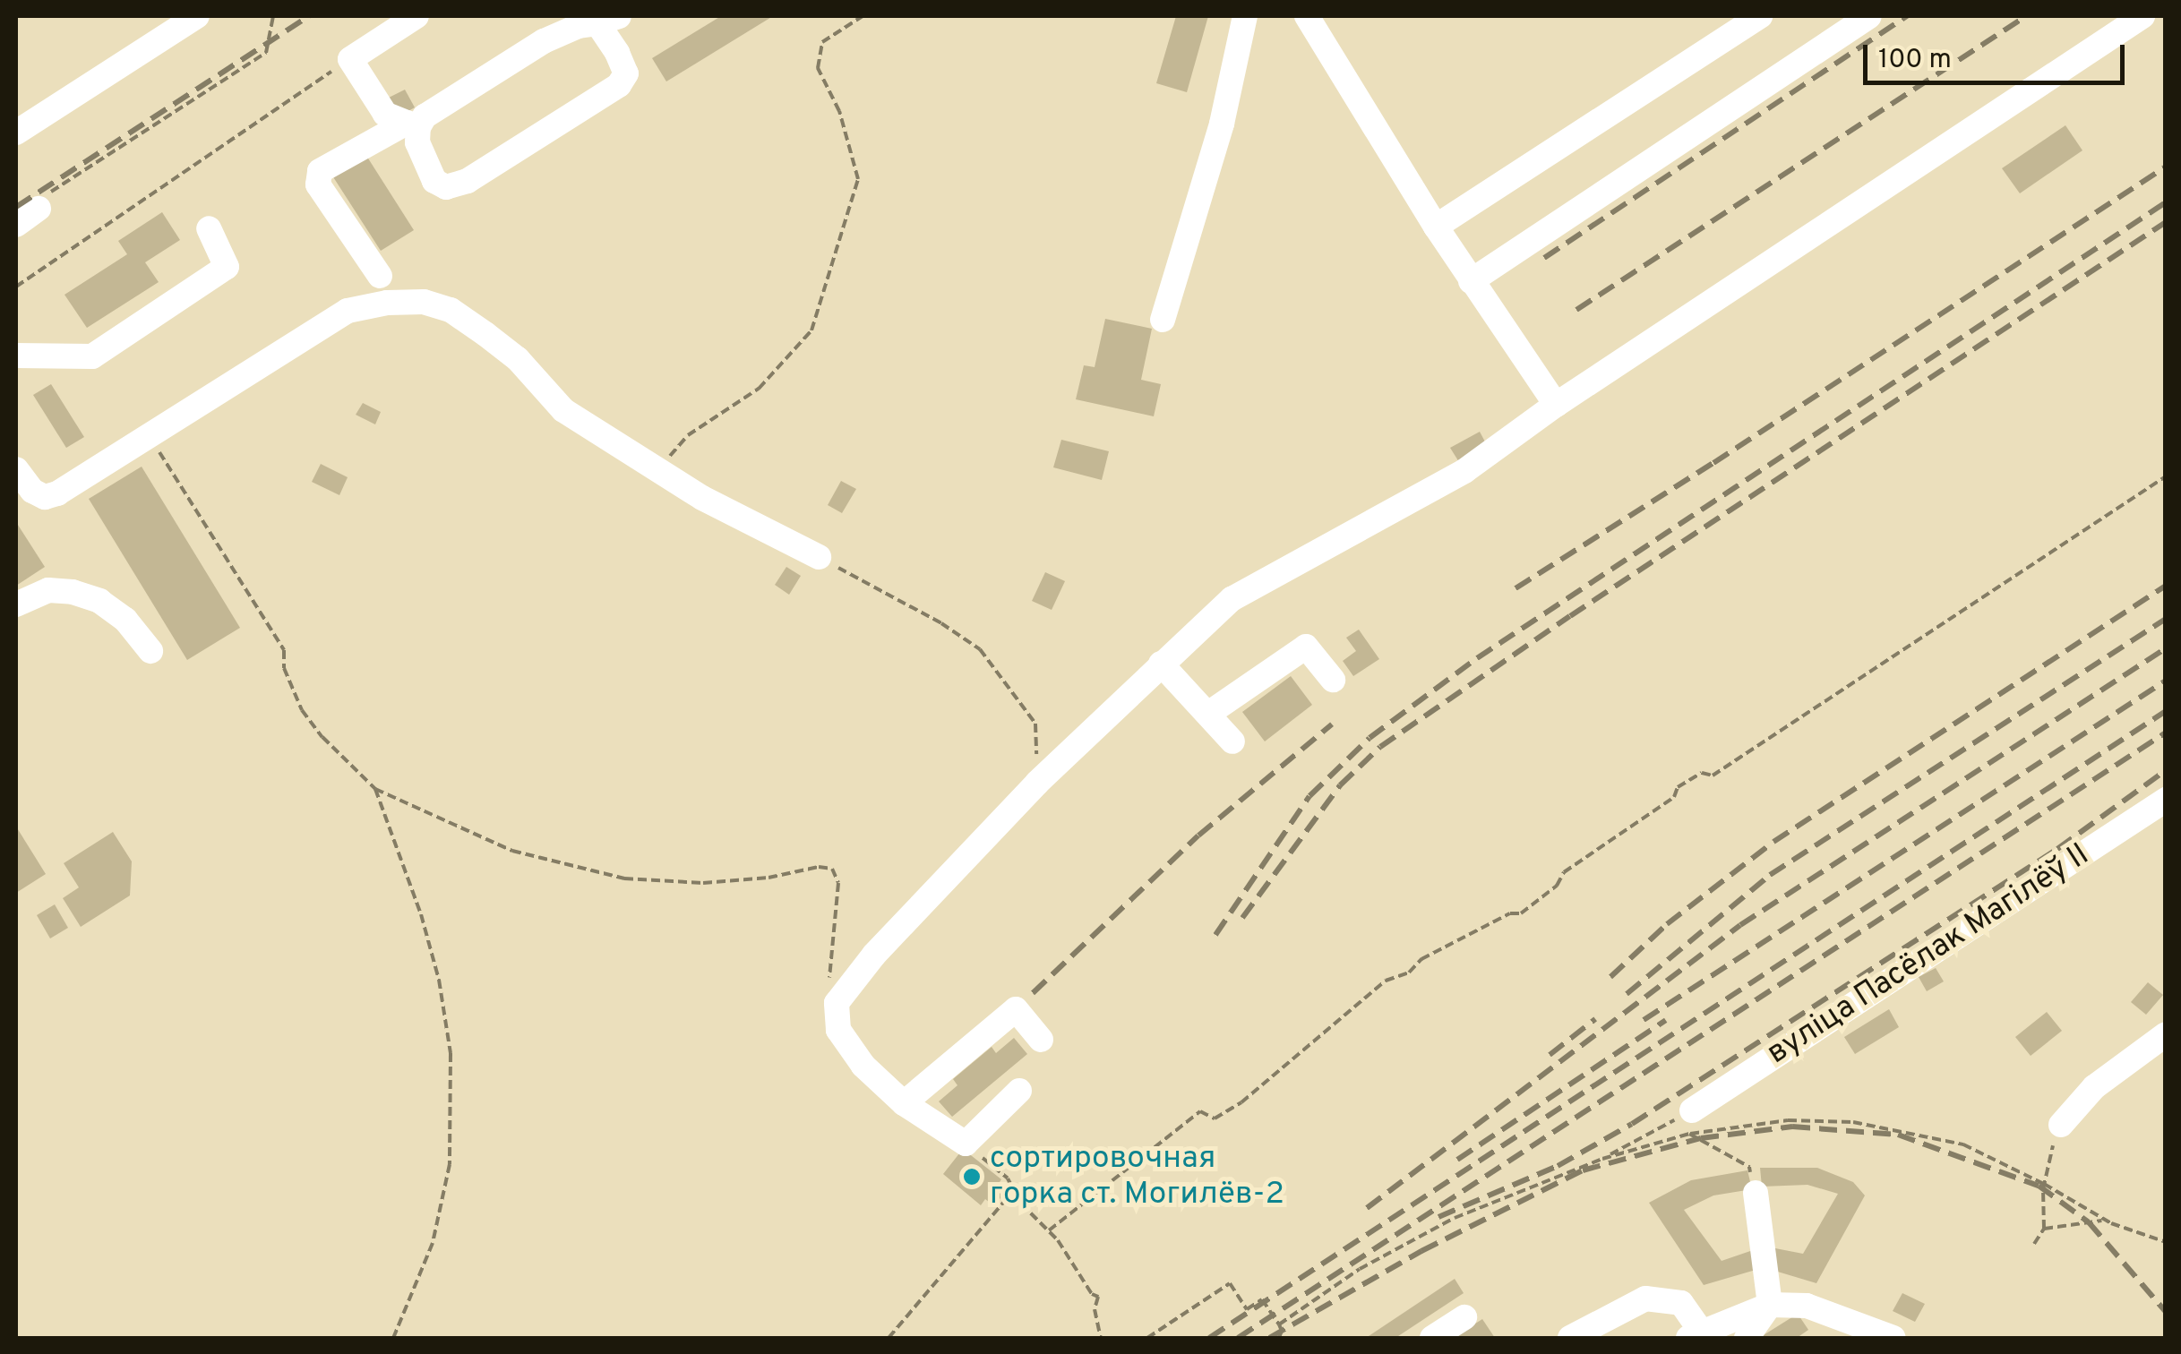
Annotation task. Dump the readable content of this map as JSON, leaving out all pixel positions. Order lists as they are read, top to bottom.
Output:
{
  "streets": {
    "lane": ["вуліца Пасёлак Магілёў II"]
  },
  "places": ["сортировочная горка ст. Могилёв-2"],
  "scale_bar": "100 m"
}
